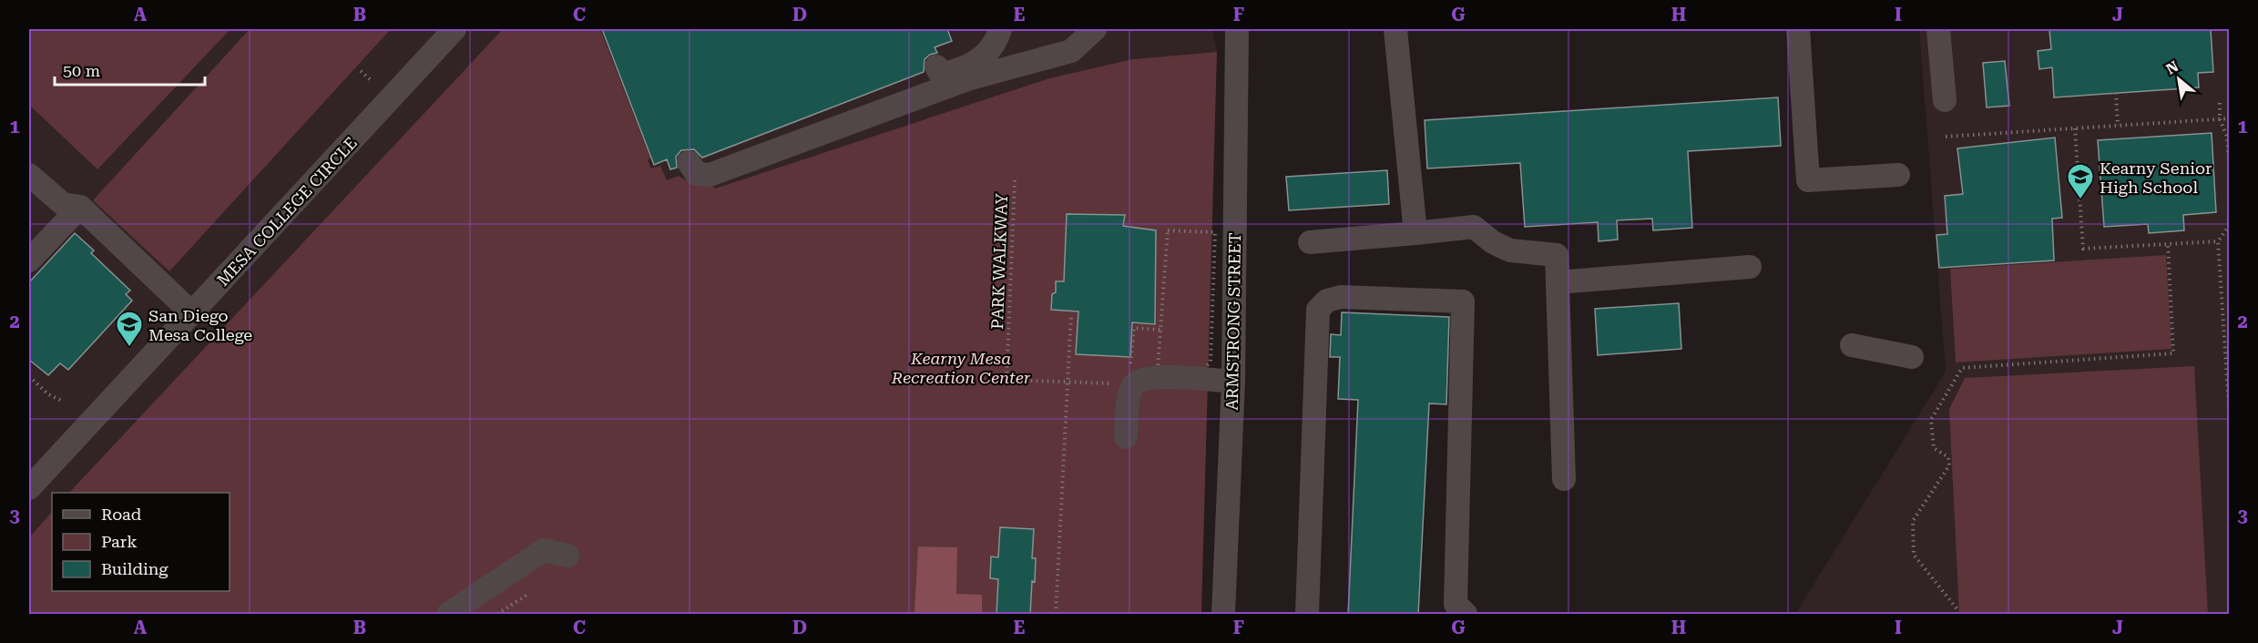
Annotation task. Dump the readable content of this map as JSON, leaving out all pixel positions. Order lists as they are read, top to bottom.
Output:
{
  "streets": {
    "street": ["MESA COLLEGE CIRCLE", "ARMSTRONG STREET"],
    "path": ["PARK WALKWAY"]
  },
  "parks": ["Kearny Mesa Recreation Center"],
  "places": {
    "school or university": ["Kearny Senior High School", "San Diego Mesa College"]
  },
  "legend": ["Road", "Park", "Building"],
  "scale_bar": "50 m",
  "north": "top left",
  "grid": {
    "columns": [
      "A",
      "B",
      "C",
      "D",
      "E",
      "F",
      "G",
      "H",
      "I",
      "J"
    ],
    "rows": ["1", "2", "3"]
  }
}
